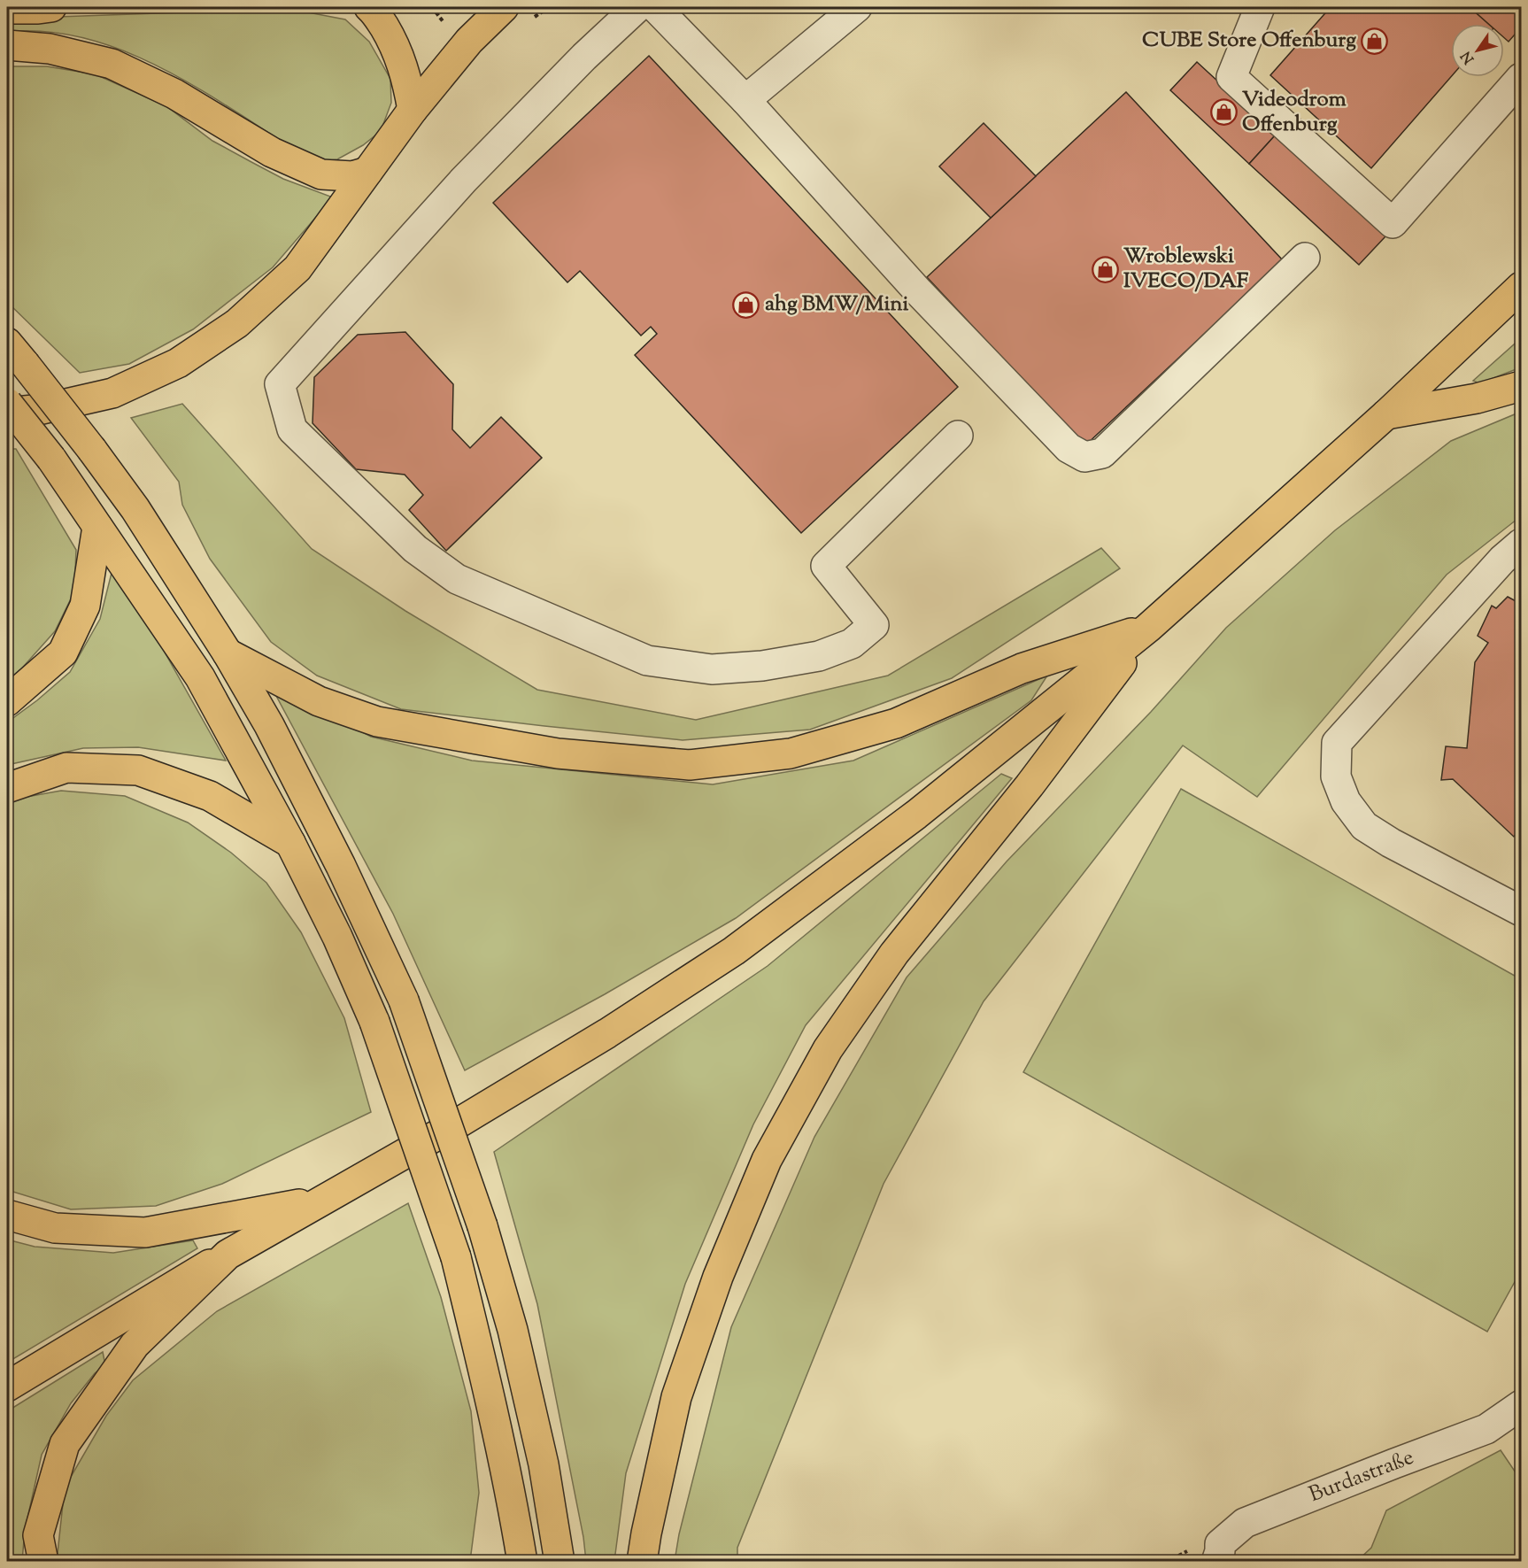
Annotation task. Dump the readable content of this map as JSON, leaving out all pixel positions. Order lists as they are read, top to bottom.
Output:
{
  "streets": {
    "street": ["Burdastraße"]
  },
  "places": {
    "shop": [
      "CUBE Store Offenburg",
      "Videodrom Offenburg",
      "Wroblewski IVECO/DAF",
      "ahg BMW/Mini"
    ]
  },
  "north": "bottom left"
}
